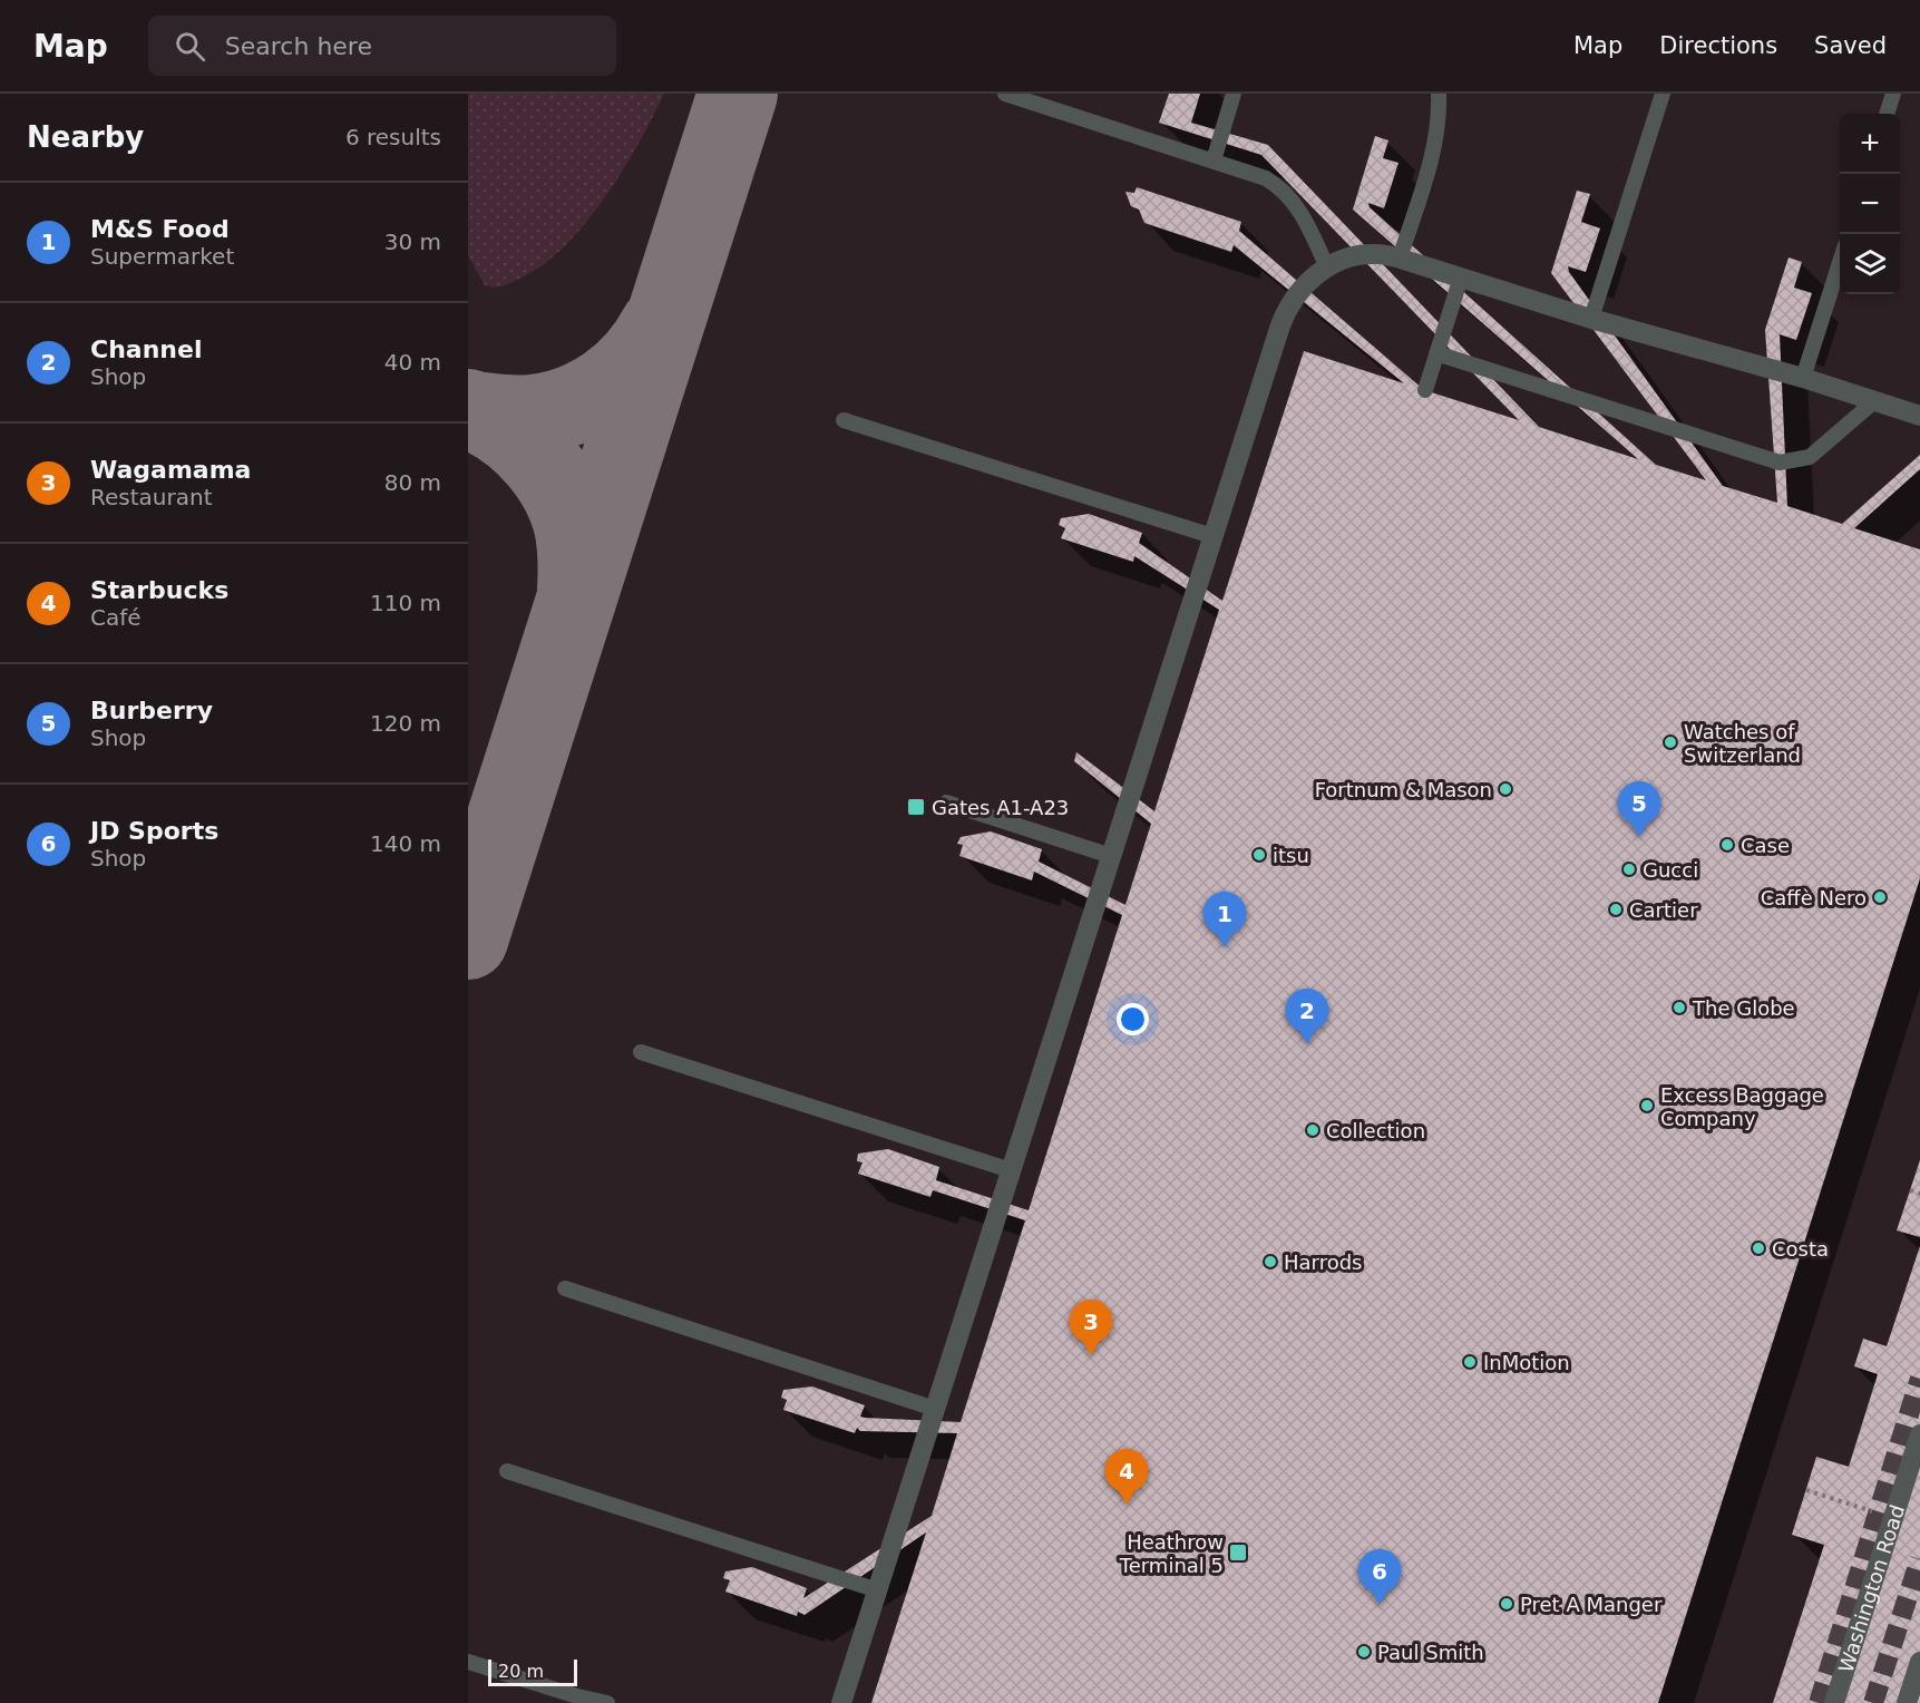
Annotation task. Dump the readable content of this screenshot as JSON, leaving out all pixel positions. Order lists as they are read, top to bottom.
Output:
{
  "streets": {
    "street": ["Washington Road"]
  },
  "places": {
    "other": [
      "Watches of Switzerland",
      "Fortnum & Mason",
      "Case",
      "itsu",
      "Gucci",
      "Caffè Nero",
      "Cartier",
      "The Globe",
      "Excess Baggage Company",
      "Collection",
      "Costa",
      "Harrods",
      "InMotion",
      "Pret A Manger",
      "Paul Smith"
    ],
    "transit": ["Gates A1-A23", "Heathrow Terminal 5"]
  },
  "scale_bar": "20 m",
  "page": {
    "header": "Map",
    "search": "Search here",
    "nav": ["Map", "Directions", "Saved"],
    "heading": ["Nearby", "6 results"],
    "map_buttons": ["+", "−"],
    "list": [
      {
        "mark": "1",
        "name": "M&S Food",
        "note": "Supermarket",
        "value": "30 m"
      },
      {
        "mark": "2",
        "name": "Channel",
        "note": "Shop",
        "value": "40 m"
      },
      {
        "mark": "3",
        "name": "Wagamama",
        "note": "Restaurant",
        "value": "80 m"
      },
      {
        "mark": "4",
        "name": "Starbucks",
        "note": "Café",
        "value": "110 m"
      },
      {
        "mark": "5",
        "name": "Burberry",
        "note": "Shop",
        "value": "120 m"
      },
      {
        "mark": "6",
        "name": "JD Sports",
        "note": "Shop",
        "value": "140 m"
      }
    ],
    "pins": [
      "5",
      "1",
      "2",
      "3",
      "4",
      "6"
    ],
    "scale": "20 m"
  }
}
